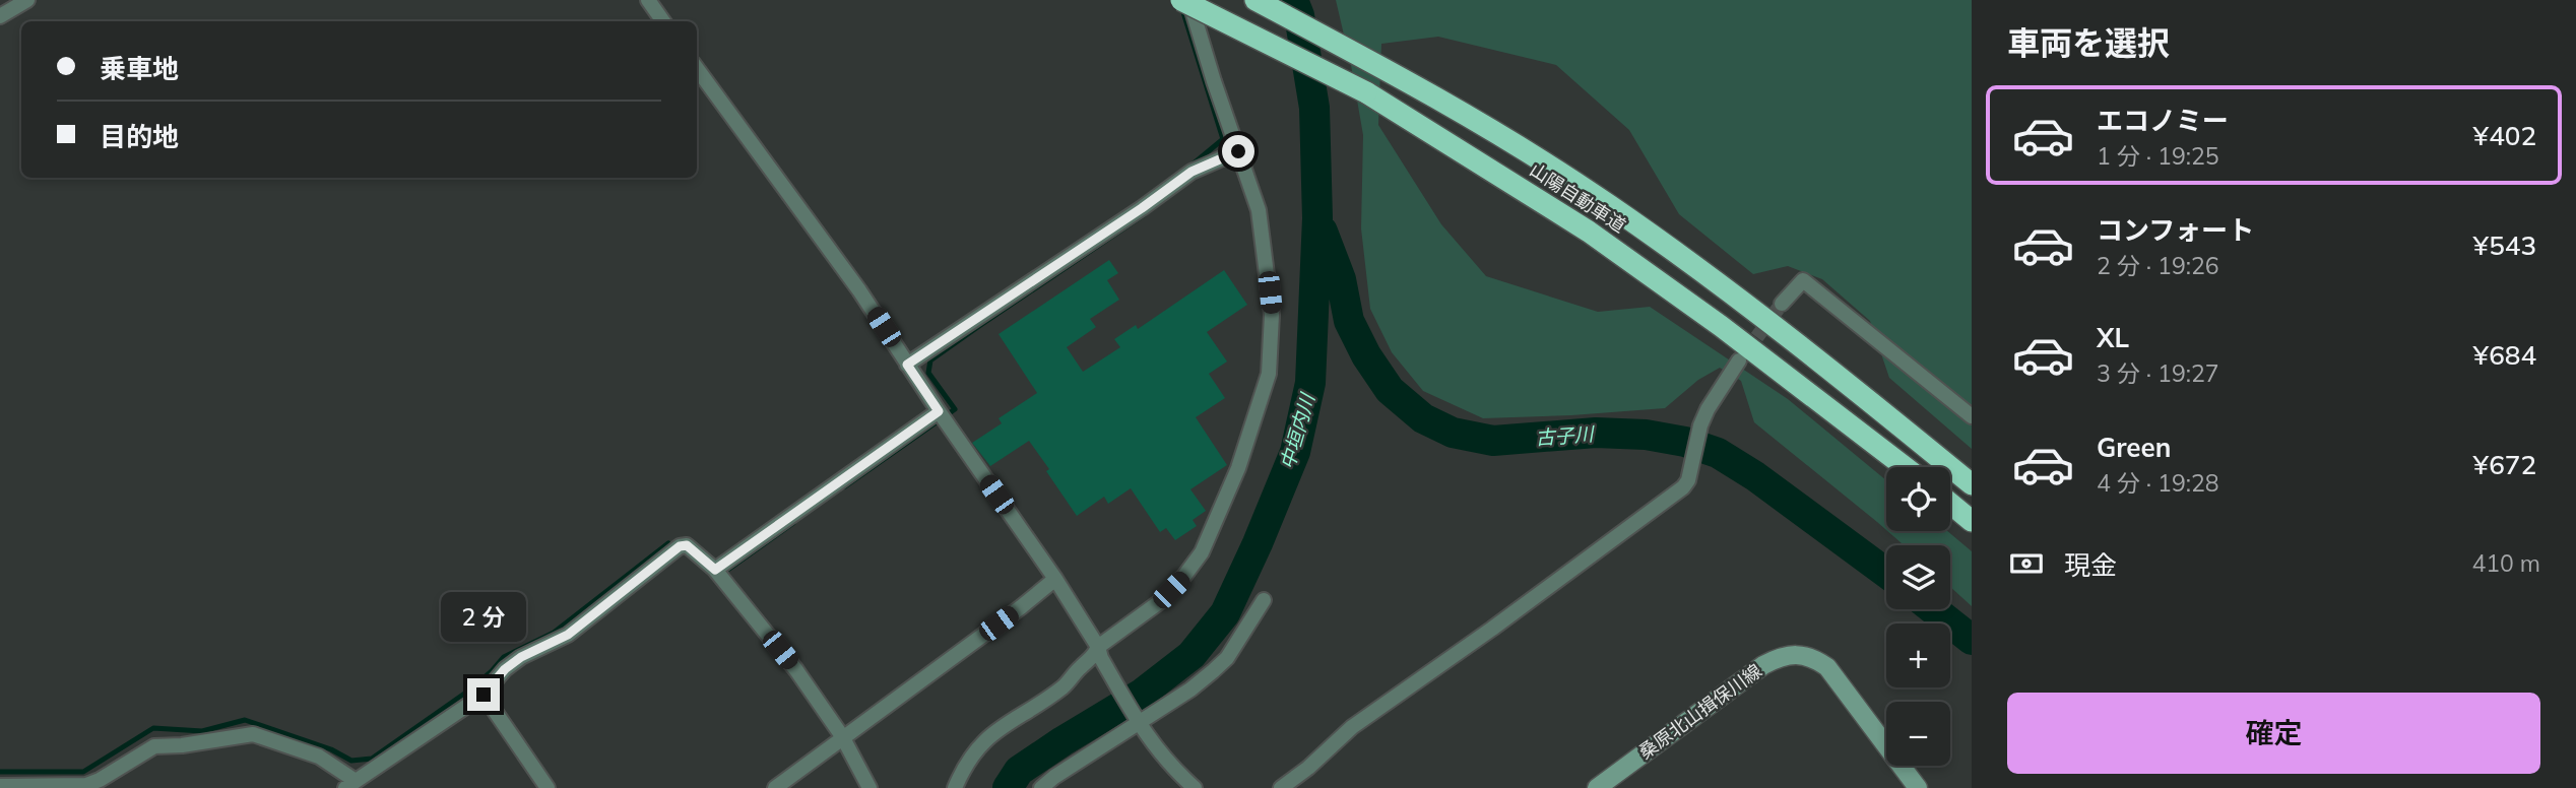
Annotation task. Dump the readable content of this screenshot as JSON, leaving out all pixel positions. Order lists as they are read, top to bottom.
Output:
{
  "streets": {
    "highway": ["山陽自動車道"],
    "main road": ["桑原北山揖保川線"]
  },
  "water": ["中垣内川", "古子川"],
  "page": {
    "heading": "車両を選択",
    "banner": ["乗車地", "目的地"],
    "list": [
      {
        "name": "エコノミー",
        "note": "1 分 · 19:25",
        "value": "¥402"
      },
      {
        "name": "コンフォート",
        "note": "2 分 · 19:26",
        "value": "¥543"
      },
      {
        "name": "XL",
        "note": "3 分 · 19:27",
        "value": "¥684"
      },
      {
        "name": "Green",
        "note": "4 分 · 19:28",
        "value": "¥672"
      }
    ],
    "map_buttons": ["+", "−"],
    "pay": ["現金", "410 m"],
    "bubble": "2 分",
    "buttons": "確定"
  }
}
